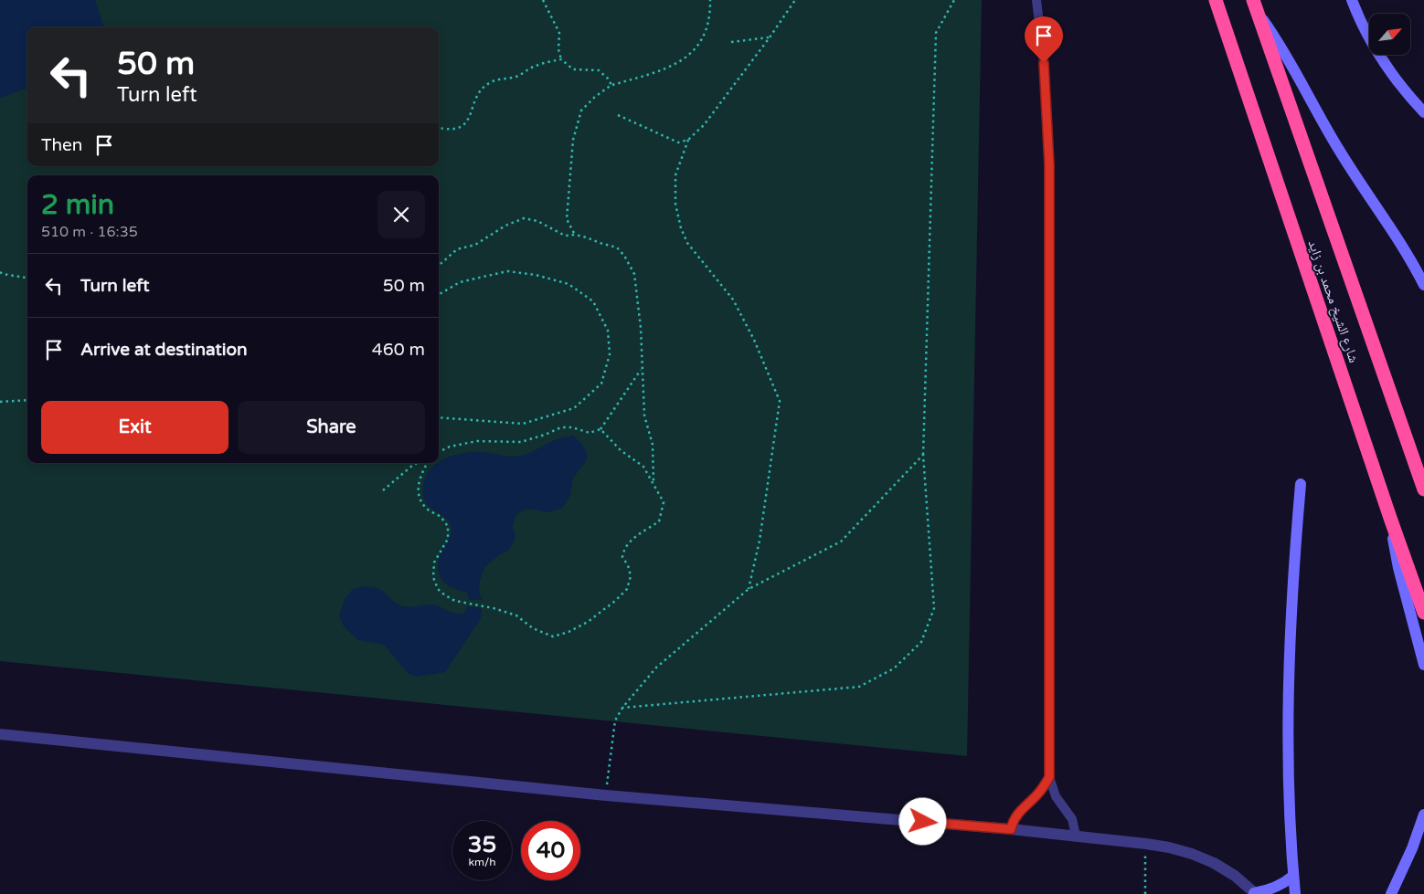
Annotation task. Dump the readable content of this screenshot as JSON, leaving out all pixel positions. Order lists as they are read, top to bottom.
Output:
{
  "streets": {
    "highway": ["شارع الشيخ محمد بن زايد"]
  },
  "north": "top right",
  "page": {
    "turn": ["50 m", "Turn left"],
    "then": "Then",
    "heading": ["2 min", "510 m · 16:35"],
    "list": [
      {
        "name": "Turn left",
        "value": "50 m"
      },
      {
        "name": "Arrive at destination",
        "value": "460 m"
      }
    ],
    "buttons": ["Exit", "Share"],
    "speed": "35 km/h",
    "limit": "40"
  }
}
